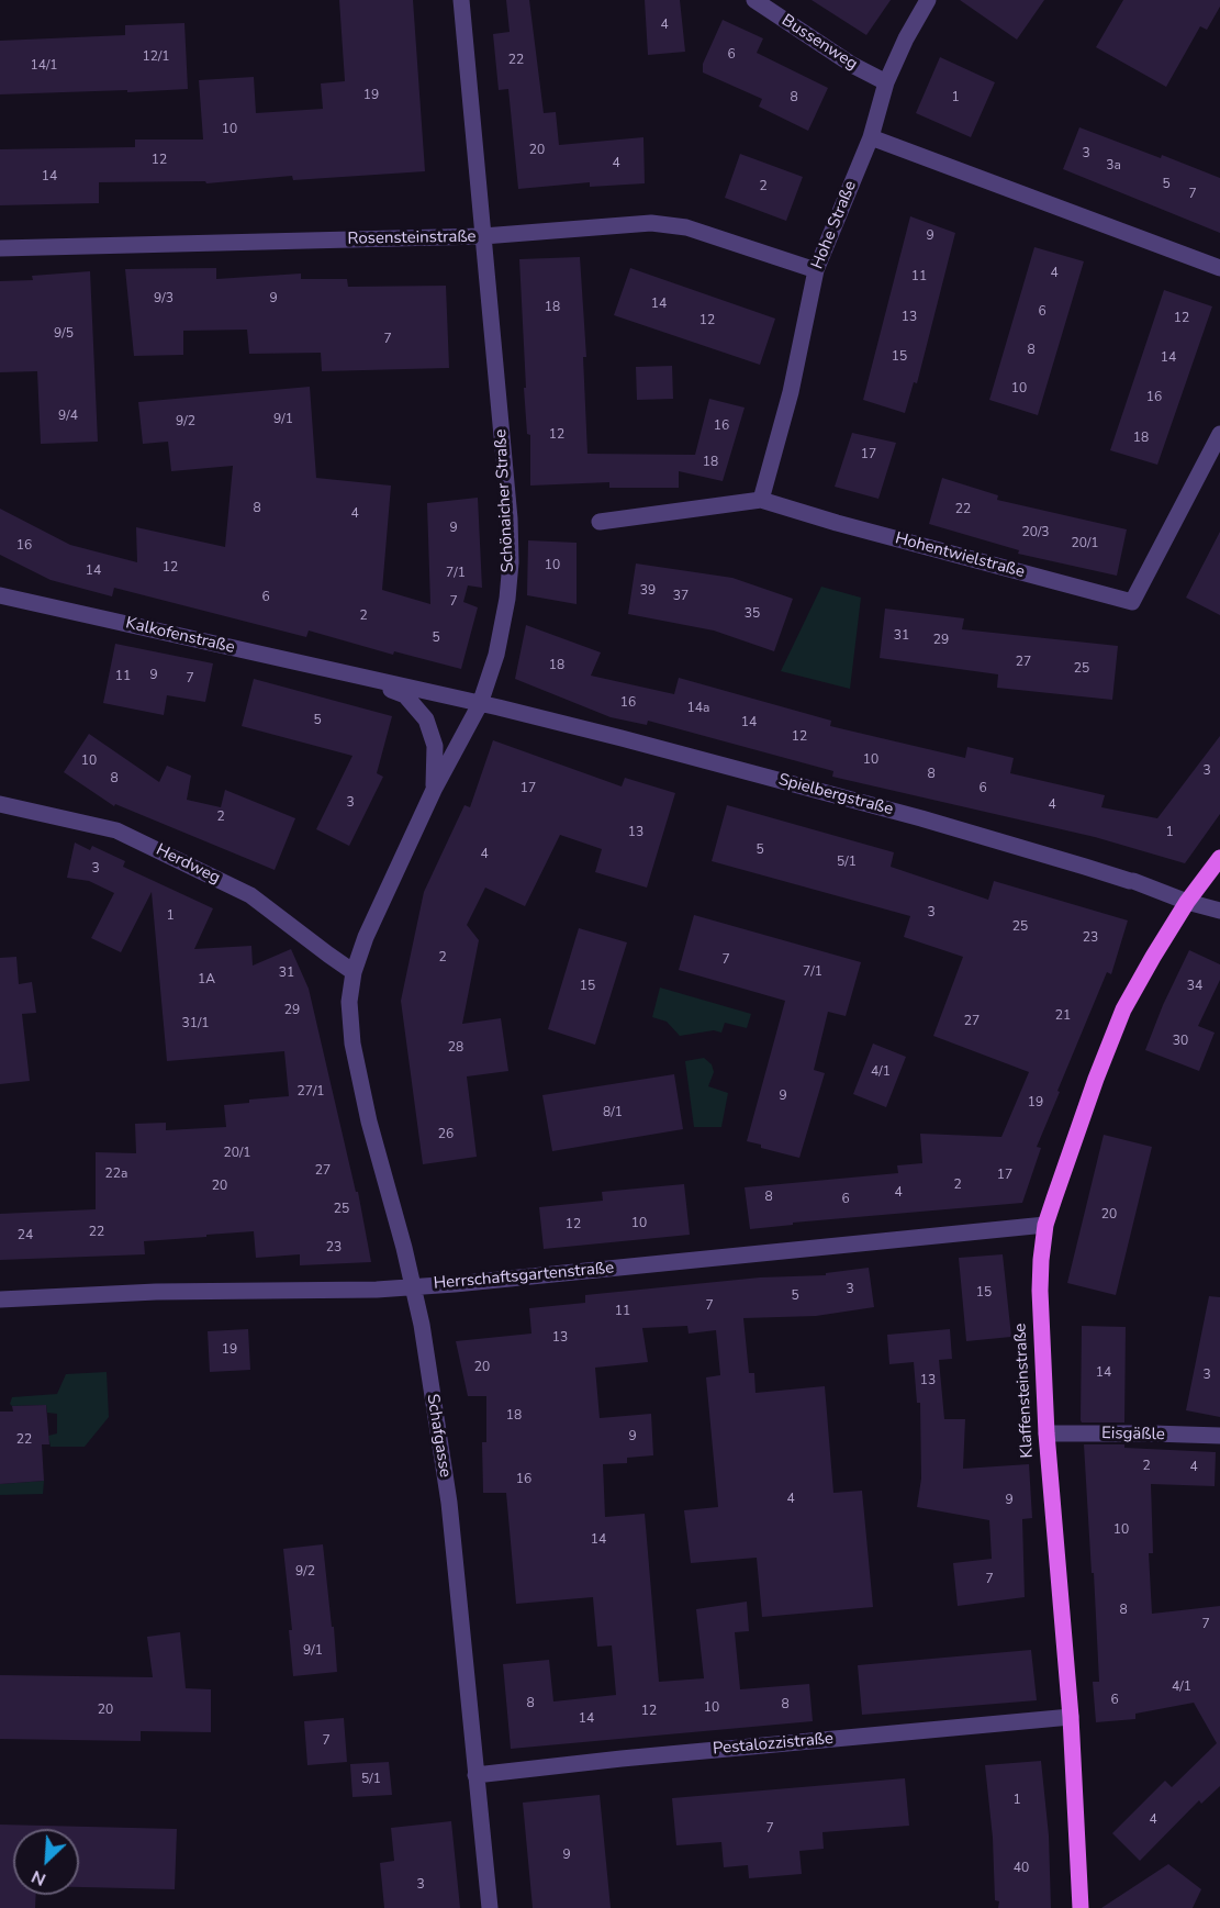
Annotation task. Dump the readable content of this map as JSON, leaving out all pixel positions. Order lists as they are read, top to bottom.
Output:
{
  "streets": {
    "main road": ["Klaffensteinstraße"],
    "street": [
      "Bussenweg",
      "Hohe Straße",
      "Rosensteinstraße",
      "Schönaicher Straße",
      "Hohentwielstraße",
      "Kalkofenstraße",
      "Spielbergstraße",
      "Herdweg",
      "Herrschaftsgartenstraße",
      "Eisgäßle",
      "Schafgasse",
      "Pestalozzistraße"
    ]
  },
  "crossings": [
    ["Bussenweg", "Hohe Straße"],
    ["Hohe Straße", "Rosensteinstraße"],
    ["Hohe Straße", "Hohentwielstraße"],
    ["Rosensteinstraße", "Schönaicher Straße"],
    ["Schönaicher Straße", "Kalkofenstraße"],
    ["Schönaicher Straße", "Spielbergstraße"],
    ["Schönaicher Straße", "Herdweg"],
    ["Schönaicher Straße", "Schafgasse"],
    ["Kalkofenstraße", "Spielbergstraße"],
    ["Spielbergstraße", "Klaffensteinstraße"],
    ["Herdweg", "Schafgasse"],
    ["Herrschaftsgartenstraße", "Klaffensteinstraße"],
    ["Herrschaftsgartenstraße", "Schafgasse"],
    ["Klaffensteinstraße", "Eisgäßle"],
    ["Klaffensteinstraße", "Pestalozzistraße"],
    ["Schafgasse", "Pestalozzistraße"]
  ],
  "house_numbers": [
    "4",
    "6",
    "12/1",
    "22",
    "14/1",
    "19",
    "8",
    "1",
    "10",
    "20",
    "3",
    "12",
    "4",
    "3a",
    "14",
    "5",
    "2",
    "7",
    "9",
    "4",
    "11",
    "9/3",
    "9",
    "14",
    "18",
    "6",
    "13",
    "12",
    "12",
    "9/5",
    "7",
    "8",
    "15",
    "14",
    "10",
    "16",
    "9/4",
    "9/1",
    "9/2",
    "16",
    "12",
    "18",
    "17",
    "18",
    "8",
    "22",
    "4",
    "9",
    "20/3",
    "20/1",
    "16",
    "10",
    "12",
    "14",
    "7/1",
    "39",
    "37",
    "6",
    "7",
    "35",
    "2",
    "31",
    "5",
    "29",
    "27",
    "18",
    "25",
    "9",
    "11",
    "7",
    "16",
    "14a",
    "5",
    "14",
    "12",
    "10",
    "10",
    "3",
    "8",
    "8",
    "17",
    "6",
    "3",
    "4",
    "2",
    "13",
    "1",
    "5",
    "4",
    "5/1",
    "3",
    "3",
    "1",
    "25",
    "23",
    "2",
    "7",
    "7/1",
    "31",
    "1A",
    "15",
    "34",
    "29",
    "21",
    "27",
    "31/1",
    "30",
    "28",
    "4/1",
    "27/1",
    "9",
    "19",
    "8/1",
    "26",
    "20/1",
    "27",
    "22a",
    "17",
    "2",
    "20",
    "4",
    "8",
    "6",
    "25",
    "20",
    "10",
    "12",
    "22",
    "24",
    "23",
    "3",
    "15",
    "5",
    "7",
    "11",
    "13",
    "19",
    "20",
    "14",
    "3",
    "13",
    "18",
    "9",
    "22",
    "2",
    "4",
    "16",
    "4",
    "9",
    "10",
    "14",
    "9/2",
    "7",
    "8",
    "7",
    "9/1",
    "4/1",
    "6",
    "8",
    "8",
    "10",
    "20",
    "12",
    "14",
    "7",
    "5/1",
    "1",
    "4",
    "7",
    "9",
    "40",
    "3"
  ],
  "north": "bottom left"
}
